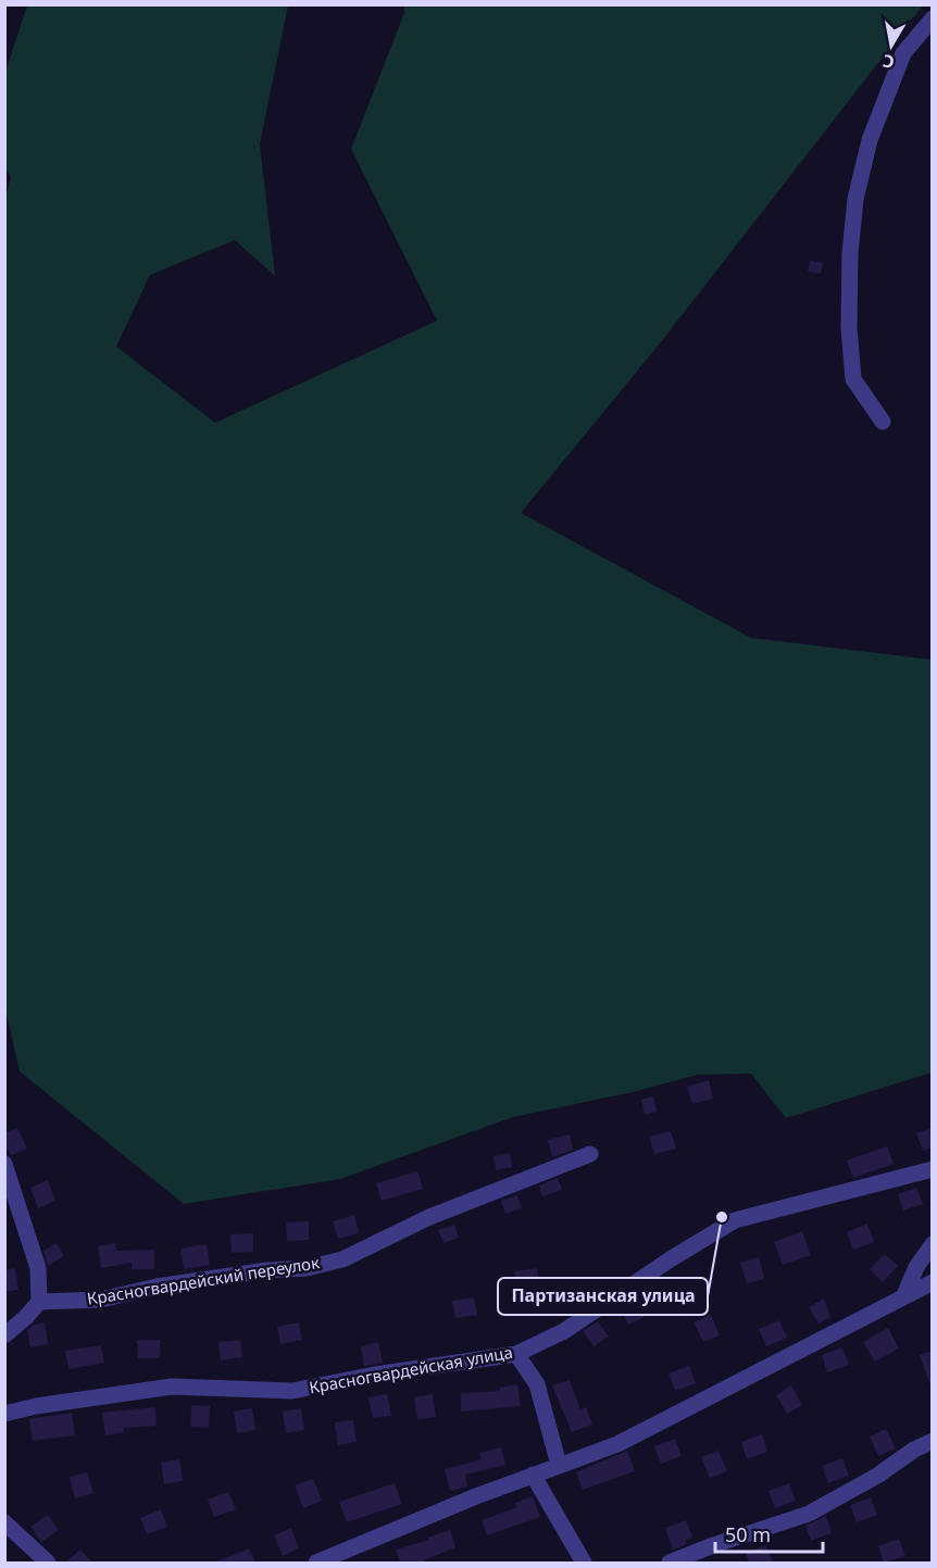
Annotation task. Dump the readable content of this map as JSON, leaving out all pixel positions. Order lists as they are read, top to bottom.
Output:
{
  "streets": {
    "street": ["Красногвардейский переулок", "Красногвардейская улица"]
  },
  "places": ["Партизанская улица"],
  "scale_bar": "50 m",
  "north": "bottom"
}
